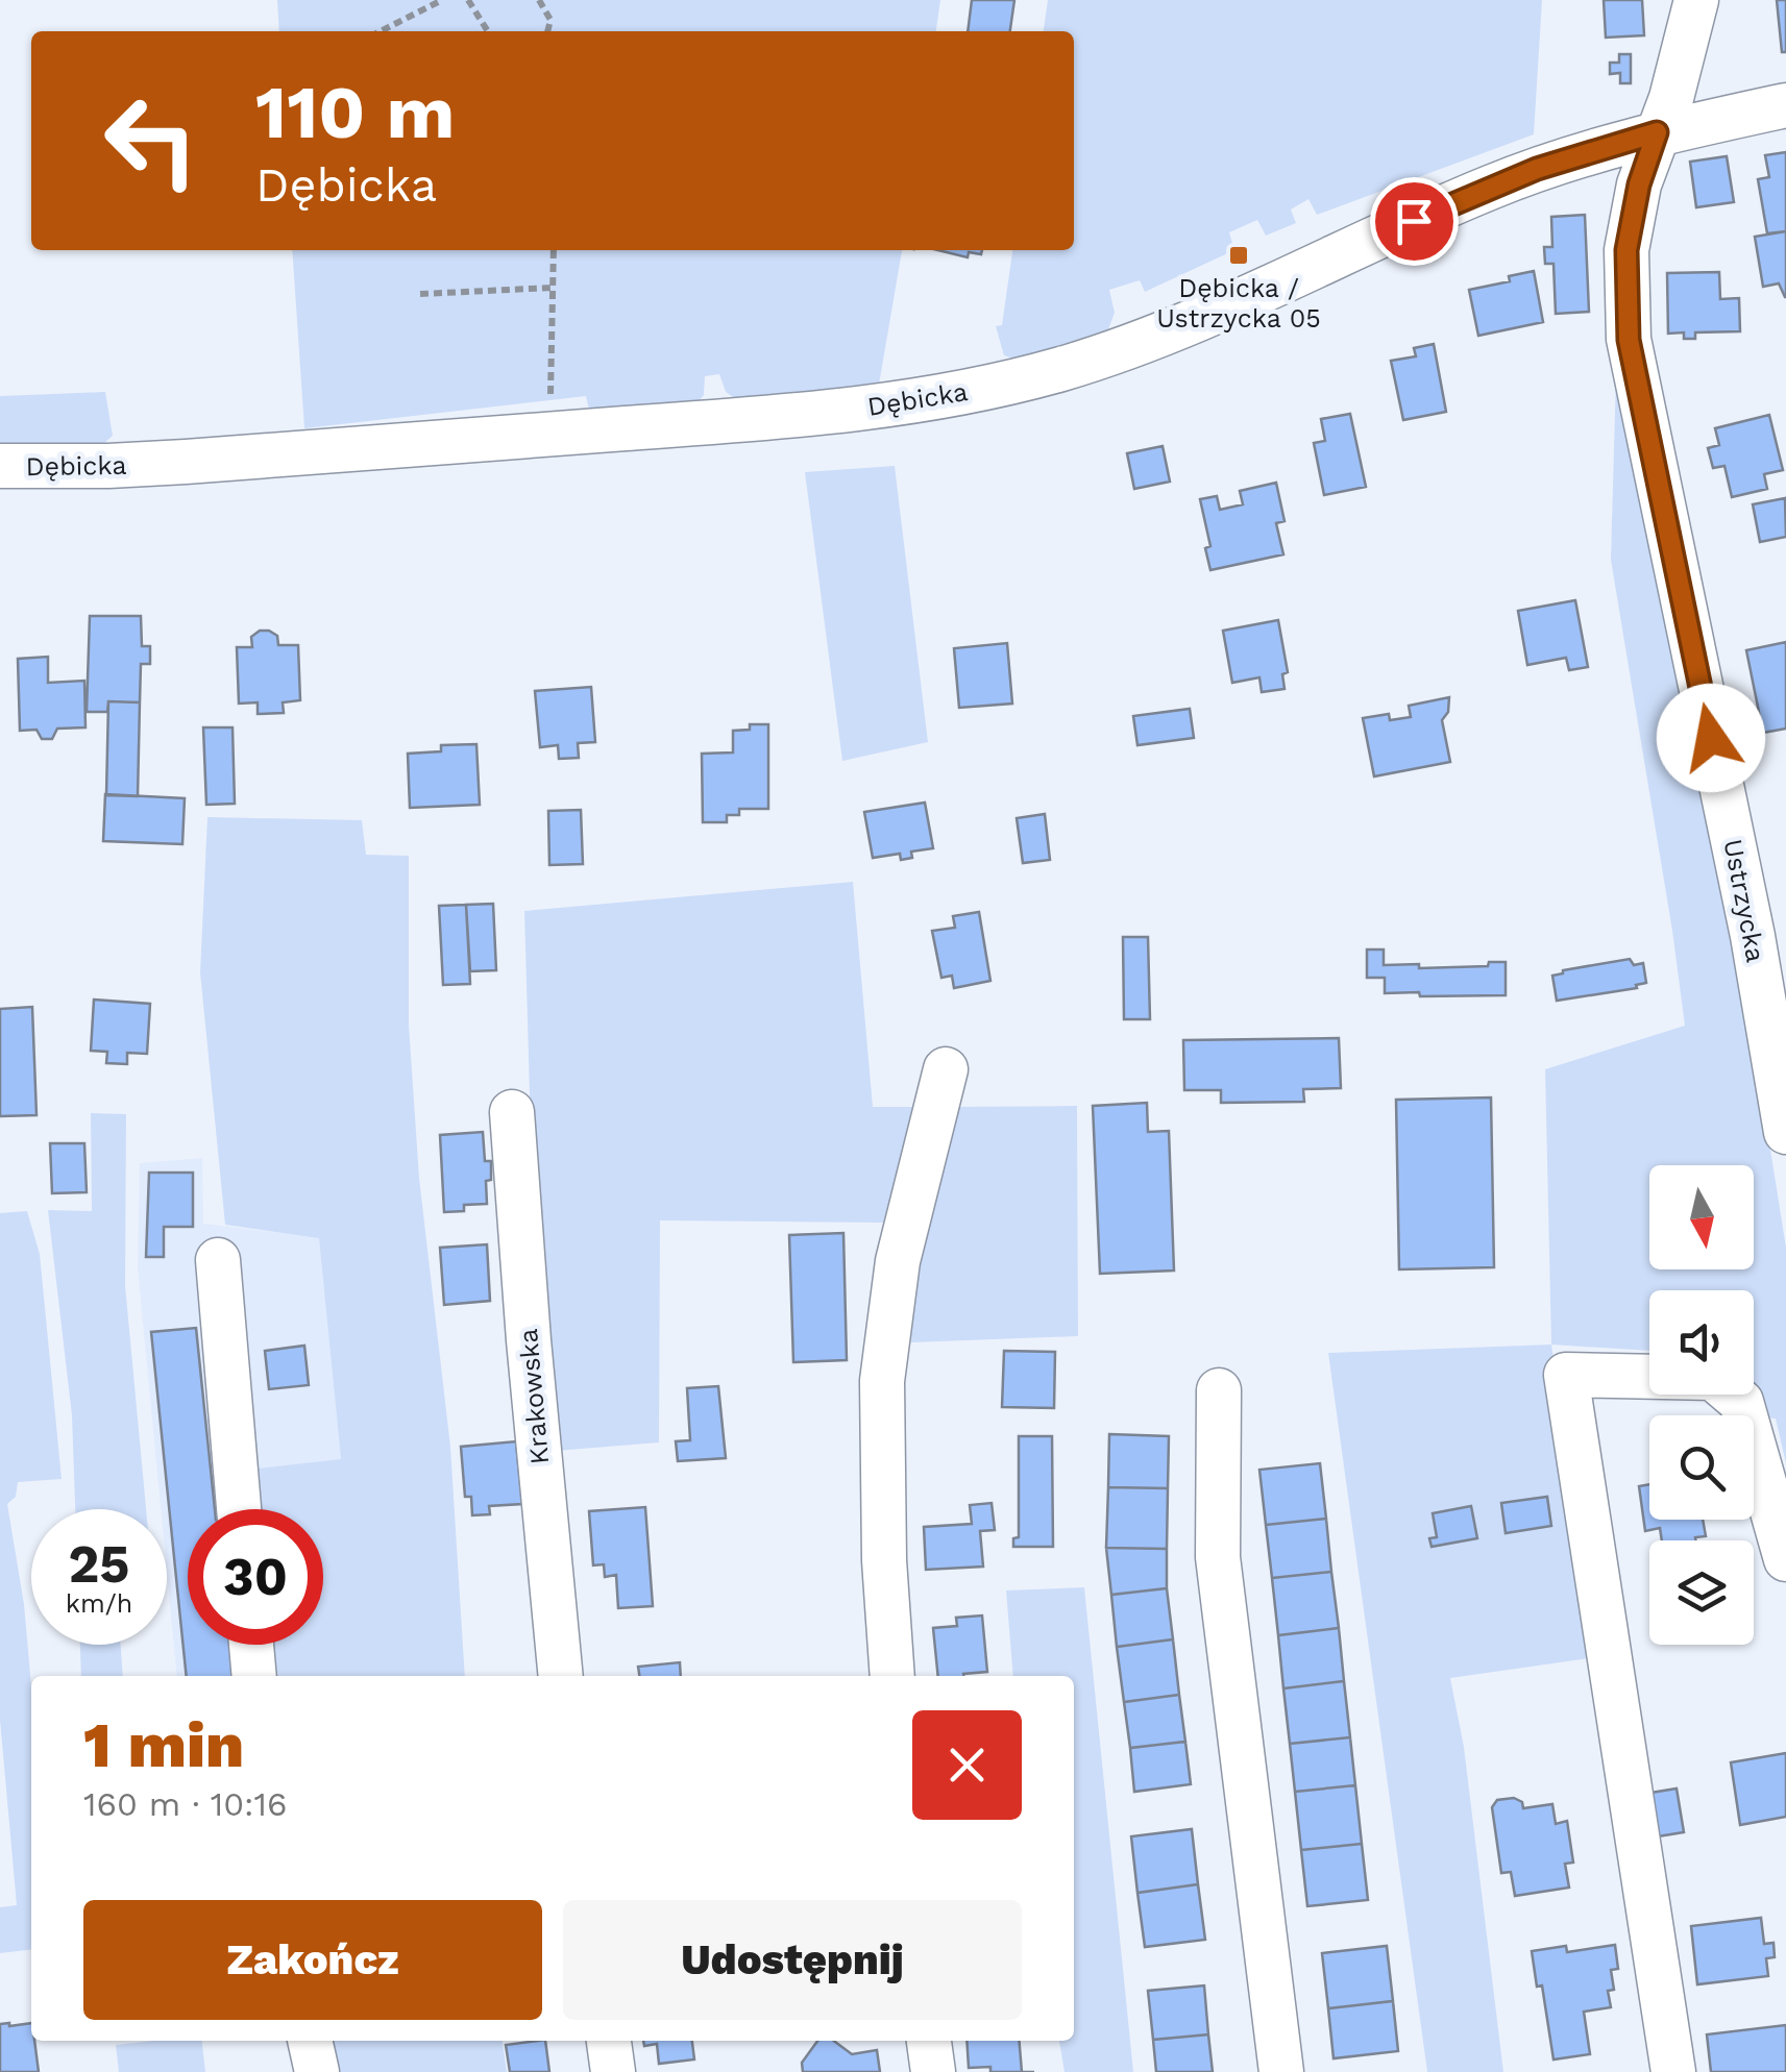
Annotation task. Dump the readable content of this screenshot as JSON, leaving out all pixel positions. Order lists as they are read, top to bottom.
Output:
{
  "streets": {
    "street": ["Dębicka", "Ustrzycka", "Krakowska"]
  },
  "crossings": [
    ["Dębicka", "Ustrzycka"]
  ],
  "places": {
    "transit": ["Dębicka / Ustrzycka 05"]
  },
  "north": "bottom",
  "page": {
    "turn": ["110 m", "Dębicka"],
    "speed": "25 km/h",
    "limit": "30",
    "heading": ["1 min", "160 m · 10:16"],
    "buttons": ["Zakończ", "Udostępnij"]
  }
}
